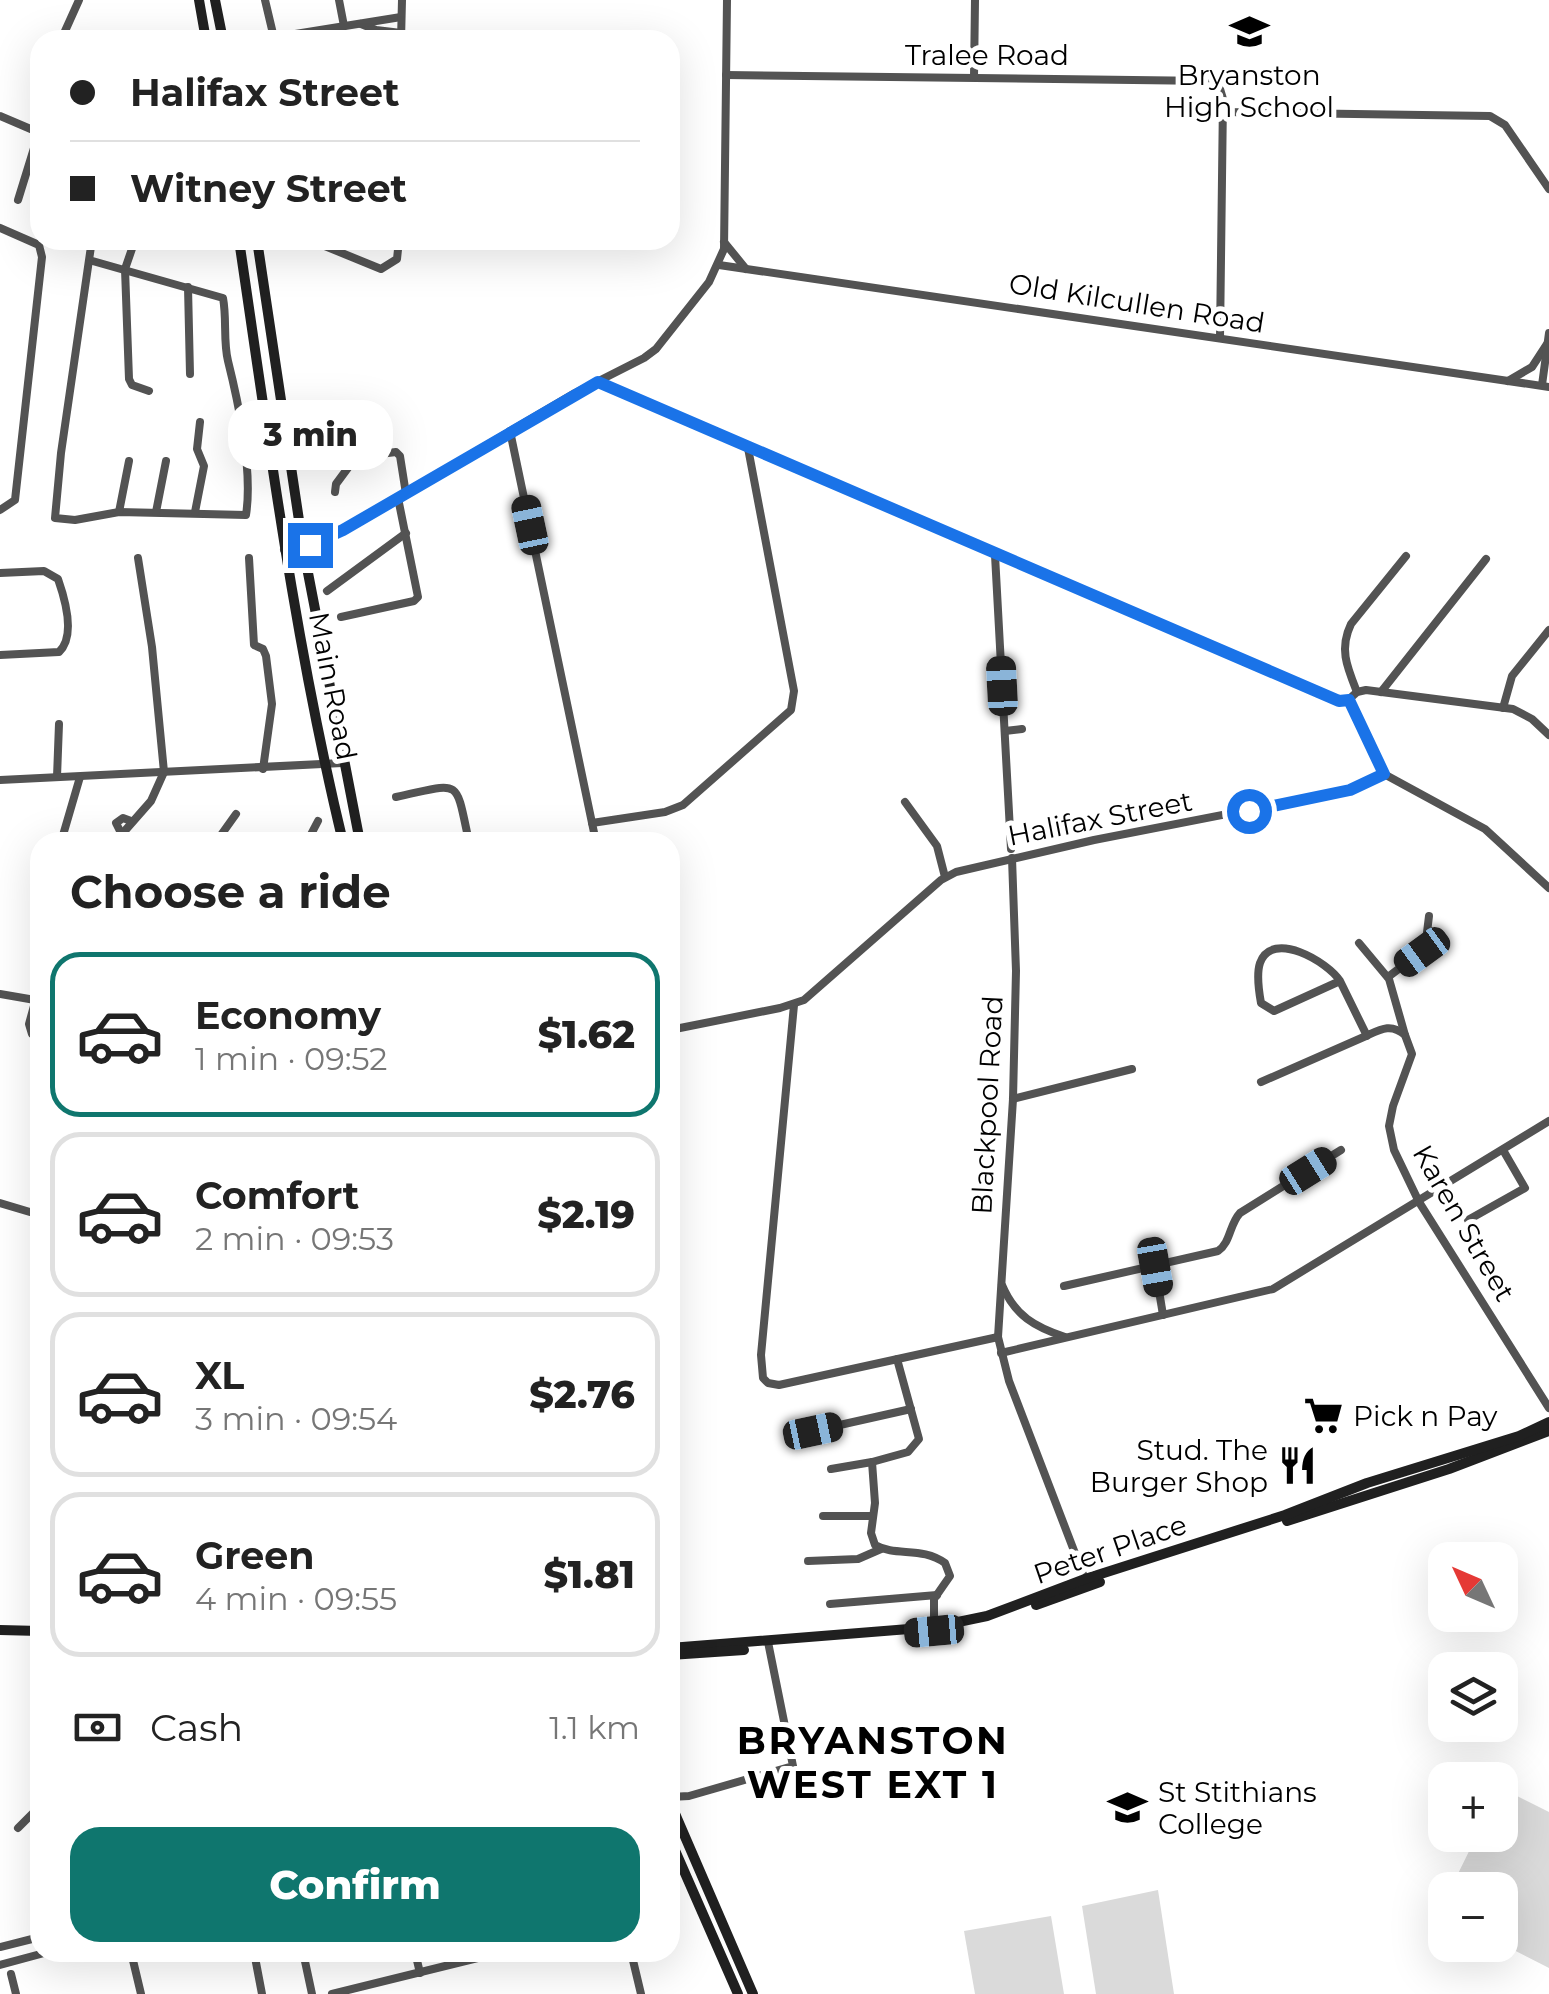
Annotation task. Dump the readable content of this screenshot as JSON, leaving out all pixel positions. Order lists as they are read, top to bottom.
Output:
{
  "streets": {
    "main road": ["Main Road", "Peter Place"],
    "street": [
      "Tralee Road",
      "Old Kilcullen Road",
      "Halifax Street",
      "Blackpool Road",
      "Karen Street"
    ]
  },
  "crossings": [
    ["Halifax Street", "Blackpool Road"],
    ["Blackpool Road", "Peter Place"]
  ],
  "districts": ["BRYANSTON WEST EXT 1"],
  "places": {
    "school or university": ["Bryanston High School", "St Stithians College"],
    "supermarket": ["Pick n Pay"],
    "restaurant": ["Stud. The Burger Shop"]
  },
  "north": "top left",
  "page": {
    "banner": ["Halifax Street", "Witney Street"],
    "bubble": "3 min",
    "heading": "Choose a ride",
    "list": [
      {
        "name": "Economy",
        "note": "1 min · 09:52",
        "value": "$1.62"
      },
      {
        "name": "Comfort",
        "note": "2 min · 09:53",
        "value": "$2.19"
      },
      {
        "name": "XL",
        "note": "3 min · 09:54",
        "value": "$2.76"
      },
      {
        "name": "Green",
        "note": "4 min · 09:55",
        "value": "$1.81"
      }
    ],
    "map_buttons": ["+", "−"],
    "pay": ["Cash", "1.1 km"],
    "buttons": "Confirm"
  }
}
